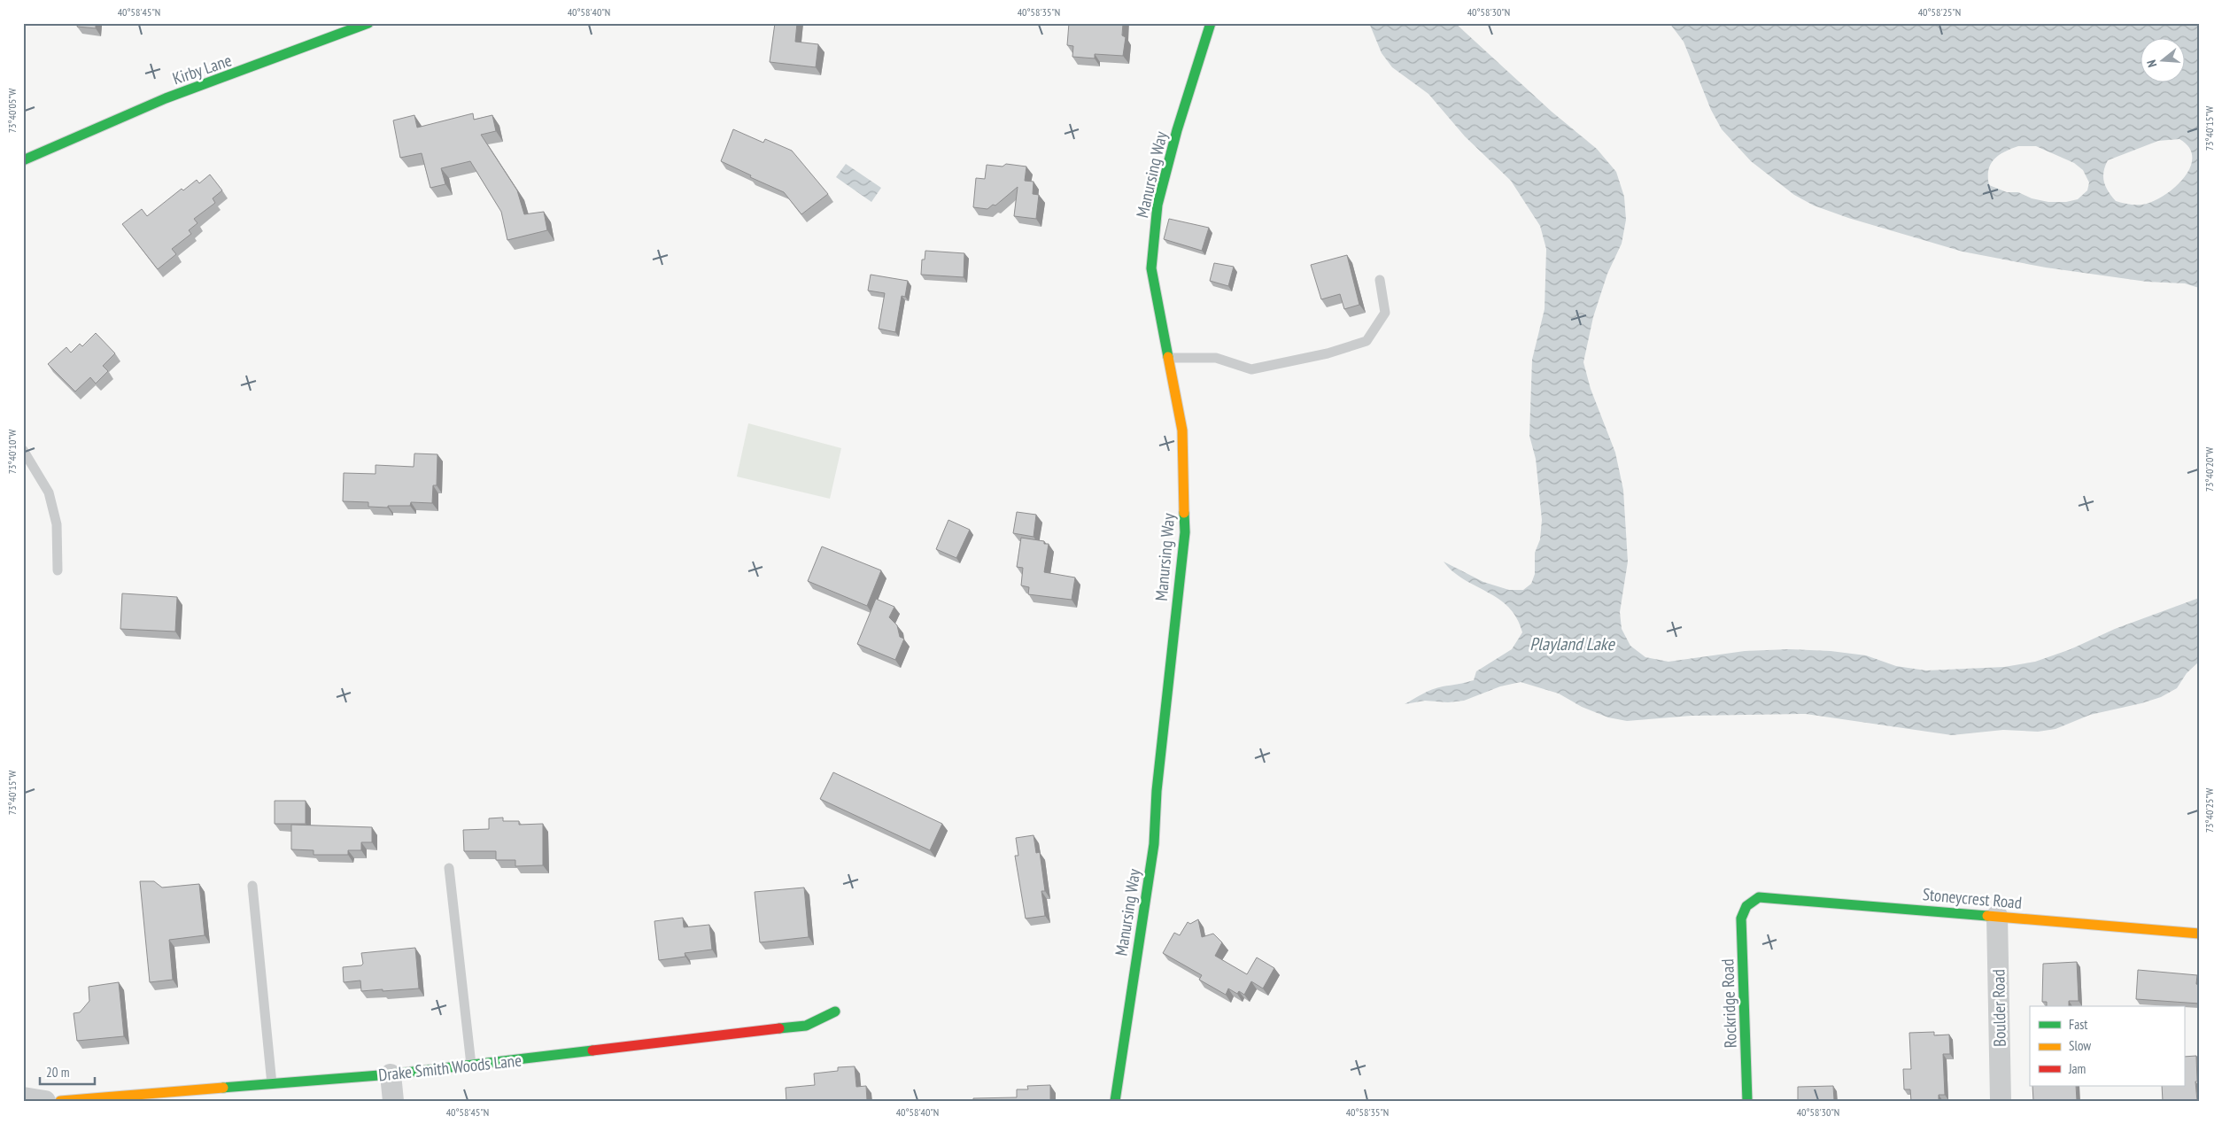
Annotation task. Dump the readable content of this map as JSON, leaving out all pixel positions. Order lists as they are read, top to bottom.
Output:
{
  "streets": {
    "street": [
      "Kirby Lane",
      "Manursing Way",
      "Stoneycrest Road",
      "Rockridge Road",
      "Boulder Road",
      "Drake Smith Woods Lane"
    ]
  },
  "crossings": [
    ["Stoneycrest Road", "Rockridge Road"],
    ["Stoneycrest Road", "Boulder Road"]
  ],
  "water": ["Playland Lake"],
  "legend": ["Fast", "Slow", "Jam"],
  "scale_bar": "20 m",
  "north": "left",
  "coordinates": [
    "40°58'45\"N",
    "40°58'40\"N",
    "40°58'35\"N",
    "40°58'30\"N",
    "40°58'25\"N",
    "73°40'05\"W",
    "73°40'15\"W",
    "73°40'10\"W",
    "73°40'20\"W",
    "73°40'25\"W"
  ]
}
